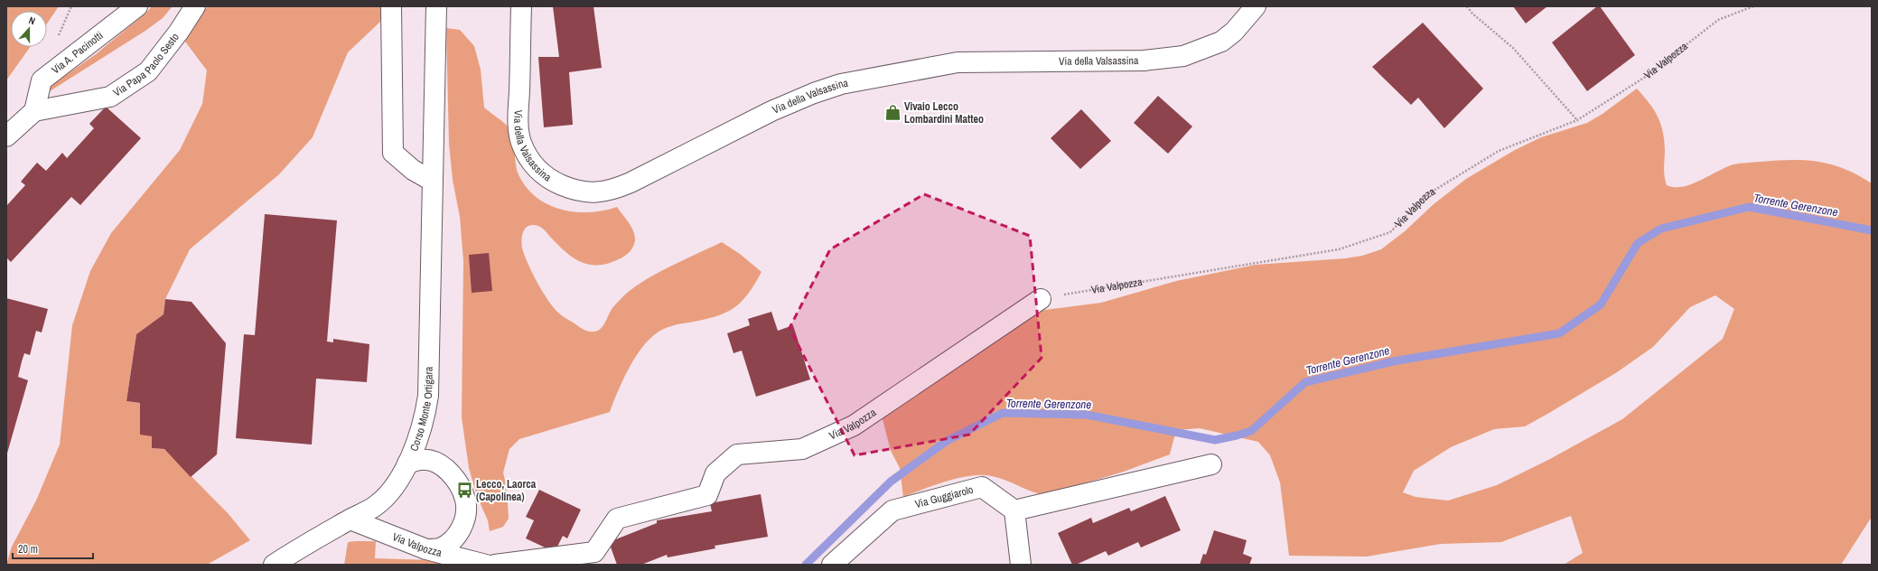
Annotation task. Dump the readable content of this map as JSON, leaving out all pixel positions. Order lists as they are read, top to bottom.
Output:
{
  "streets": {
    "street": [
      "Via A. Pacinotti",
      "Via della Valsassina",
      "Via Valpozza",
      "Via Papa Paolo Sesto",
      "Corso Monte Ortigara",
      "Via Guggiarolo"
    ]
  },
  "crossings": [
    ["Via A. Pacinotti", "Via Papa Paolo Sesto"],
    ["Via Valpozza", "Corso Monte Ortigara"]
  ],
  "water": ["Torrente Gerenzone"],
  "places": {
    "shop": ["Vivaio Lecco Lombardini Matteo"],
    "bus stop": ["Lecco, Laorca (Capolinea)"]
  },
  "scale_bar": "20 m",
  "north": "top"
}
